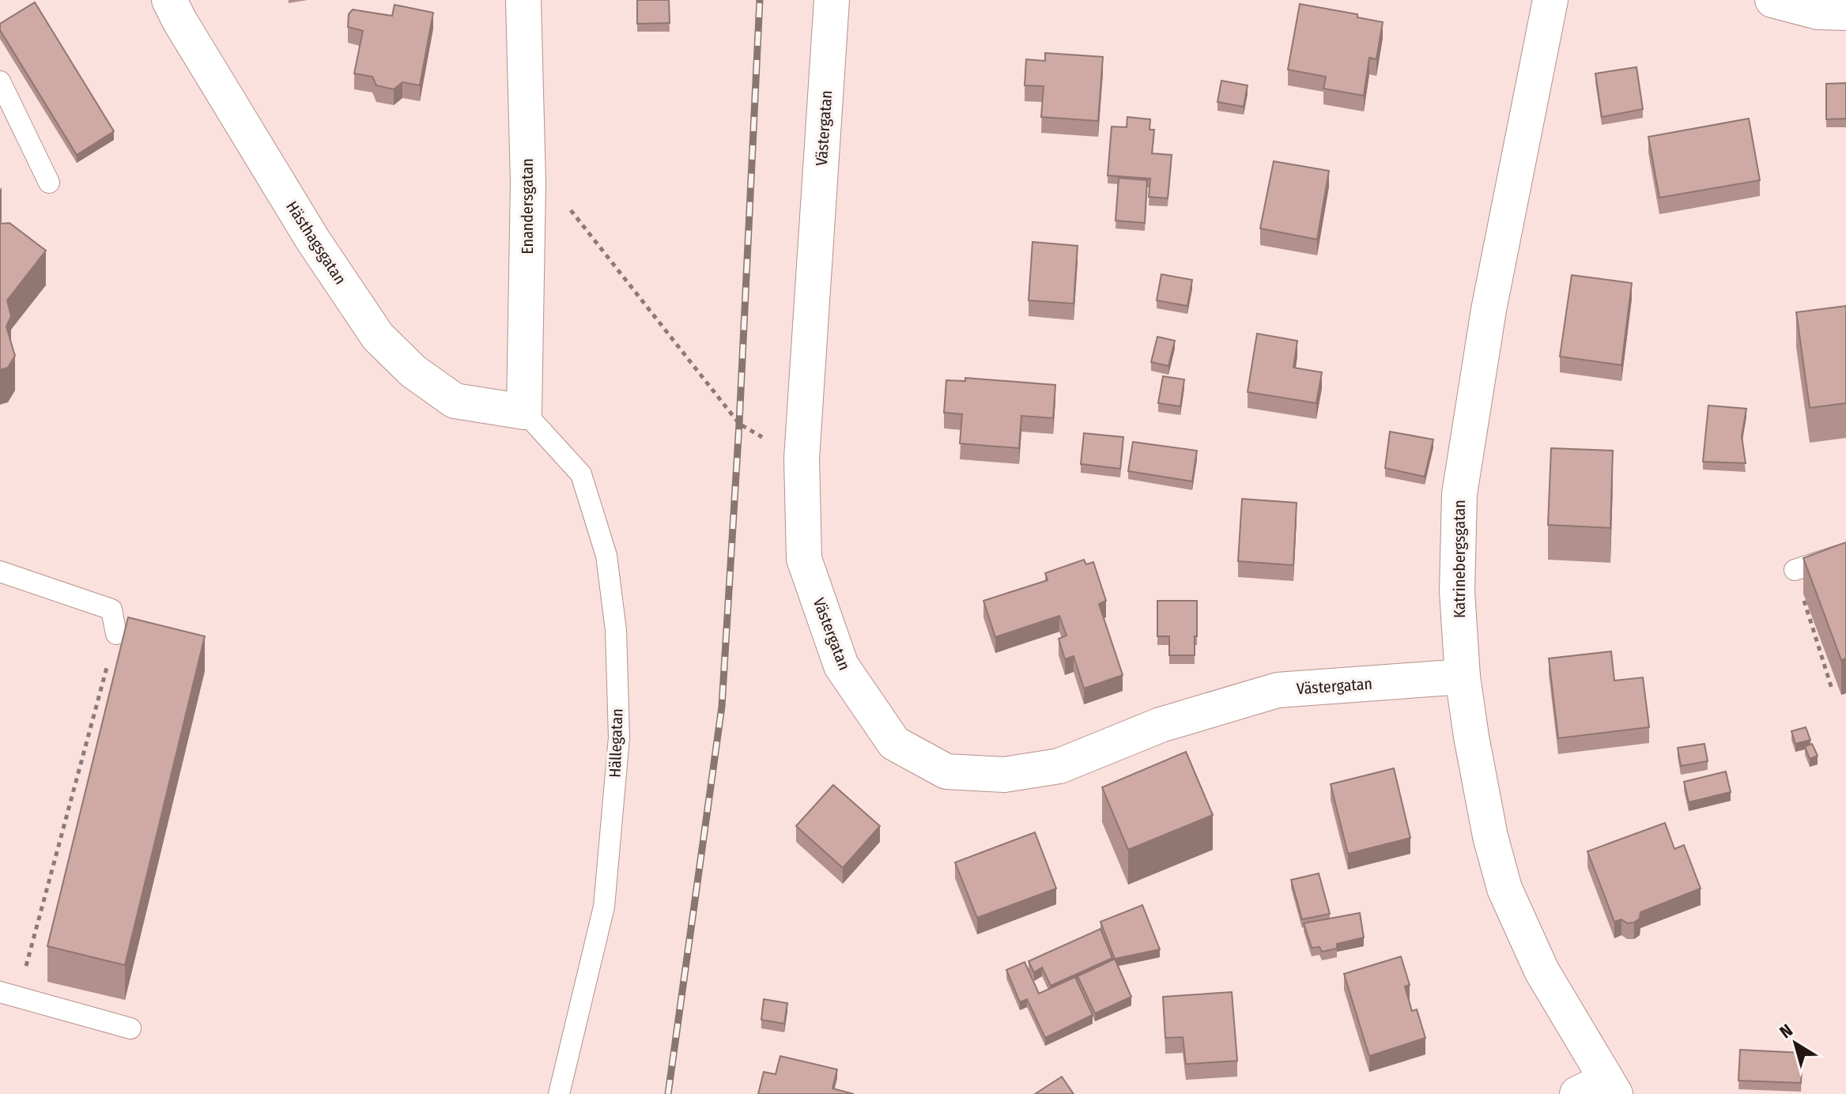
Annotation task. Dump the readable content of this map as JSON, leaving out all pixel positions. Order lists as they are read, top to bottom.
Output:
{
  "streets": {
    "street": [
      "Västergatan",
      "Enandersgatan",
      "Hästhagsgatan",
      "Katrinebergsgatan"
    ],
    "lane": ["Hällegatan"]
  },
  "crossings": [
    ["Västergatan", "Katrinebergsgatan"],
    ["Enandersgatan", "Hästhagsgatan"],
    ["Enandersgatan", "Hällegatan"],
    ["Hästhagsgatan", "Hällegatan"]
  ],
  "north": "top left"
}
